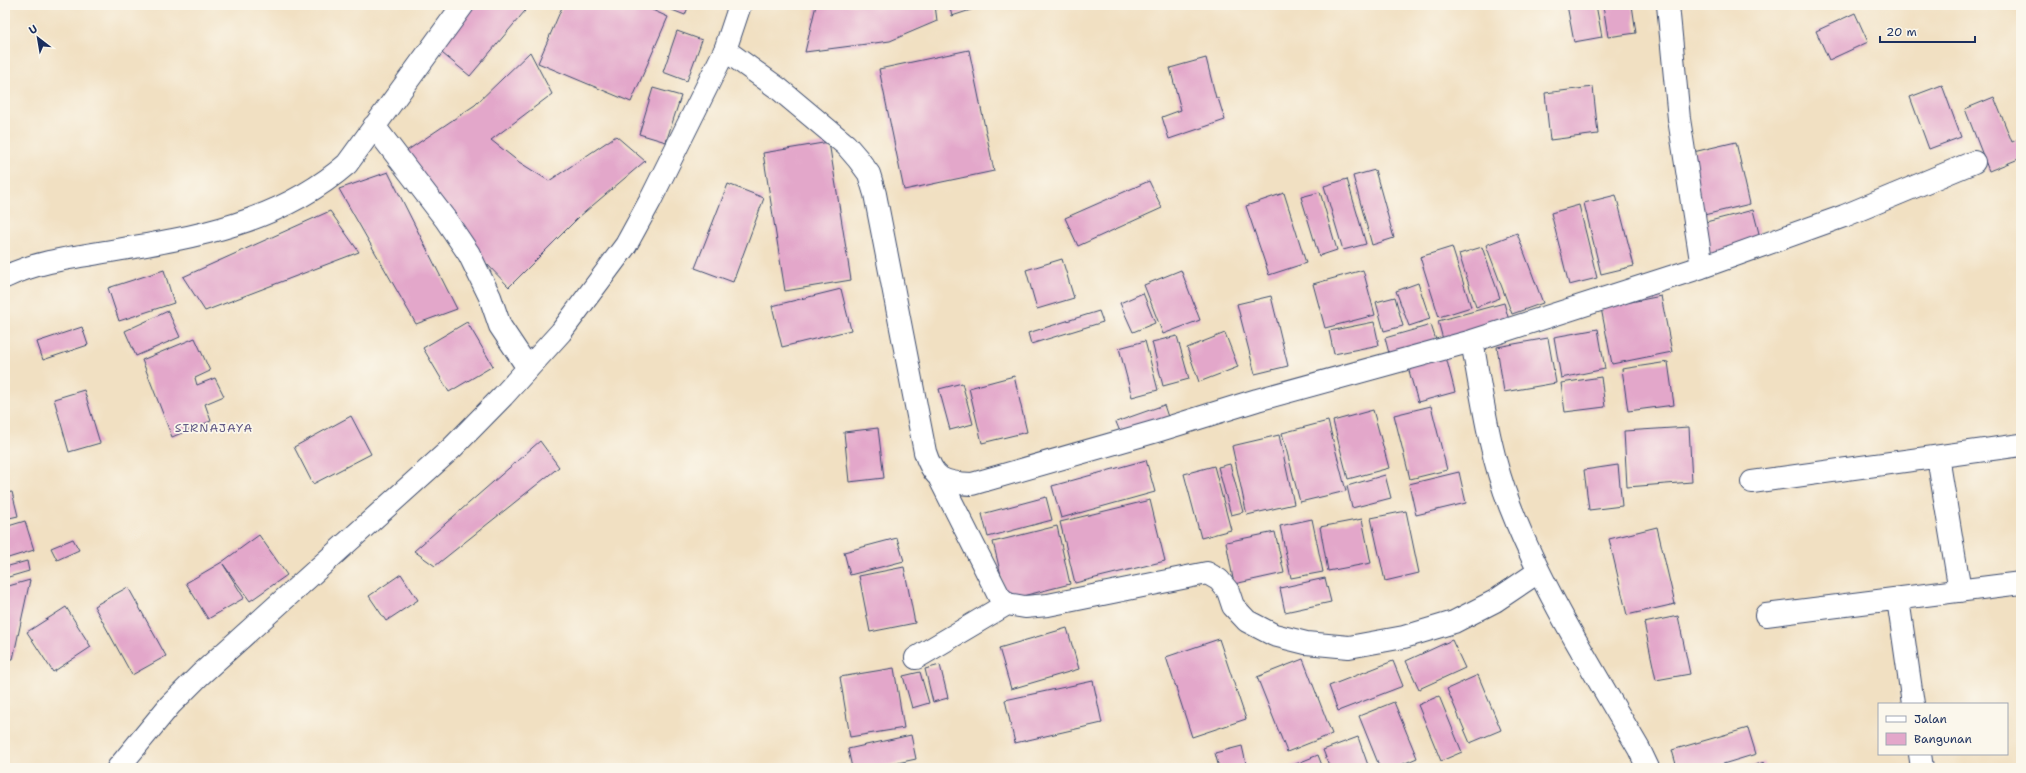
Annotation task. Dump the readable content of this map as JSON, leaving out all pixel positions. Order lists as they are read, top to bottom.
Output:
{
  "districts": ["SIRNAJAYA"],
  "legend": ["Jalan", "Bangunan"],
  "scale_bar": "20 m",
  "north": "top left"
}
